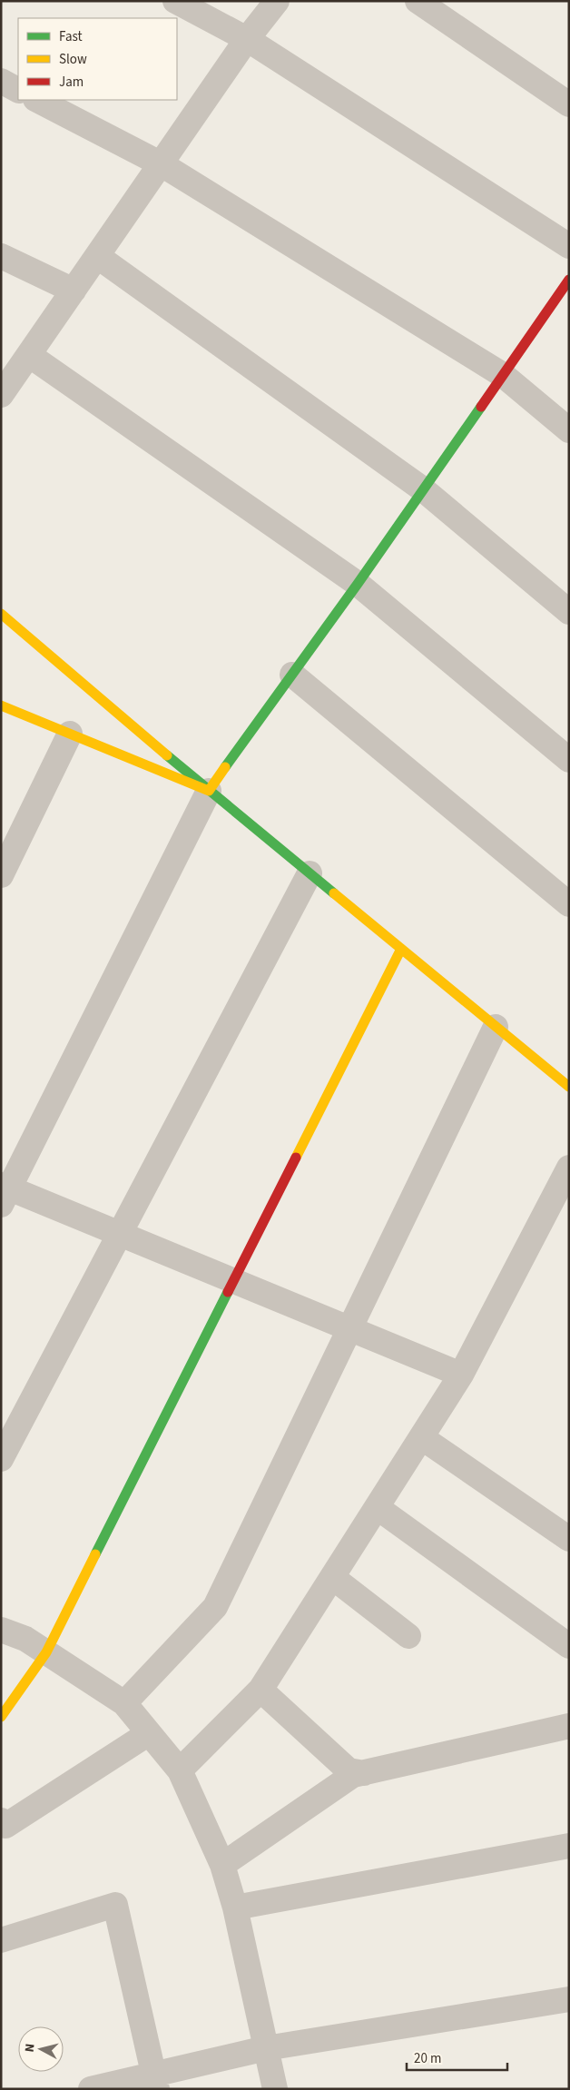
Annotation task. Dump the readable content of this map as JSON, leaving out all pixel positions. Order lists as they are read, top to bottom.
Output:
{
  "legend": ["Fast", "Slow", "Jam"],
  "scale_bar": "20 m",
  "north": "left"
}
